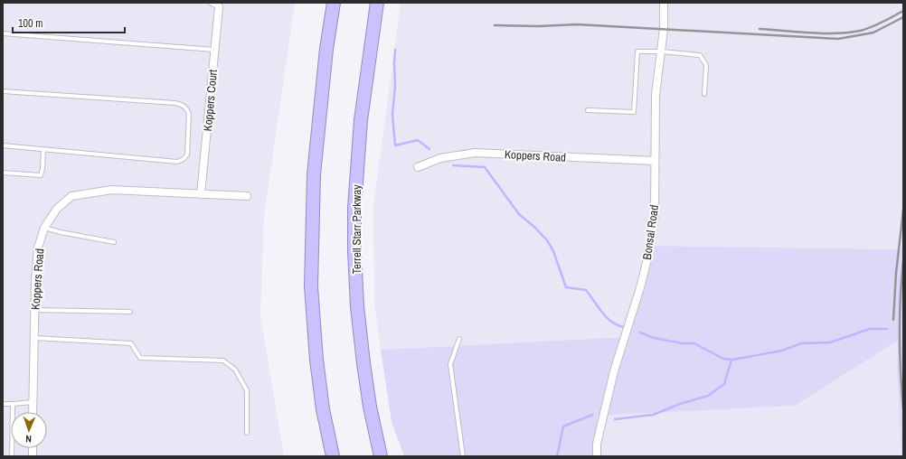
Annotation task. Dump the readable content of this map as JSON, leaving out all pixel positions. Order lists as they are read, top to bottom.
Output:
{
  "streets": {
    "highway": ["Terrell Starr Parkway"],
    "street": ["Koppers Court", "Koppers Road", "Bonsal Road"]
  },
  "crossings": [
    ["Koppers Court", "Koppers Road"],
    ["Koppers Road", "Bonsal Road"]
  ],
  "scale_bar": "100 m",
  "north": "bottom"
}
